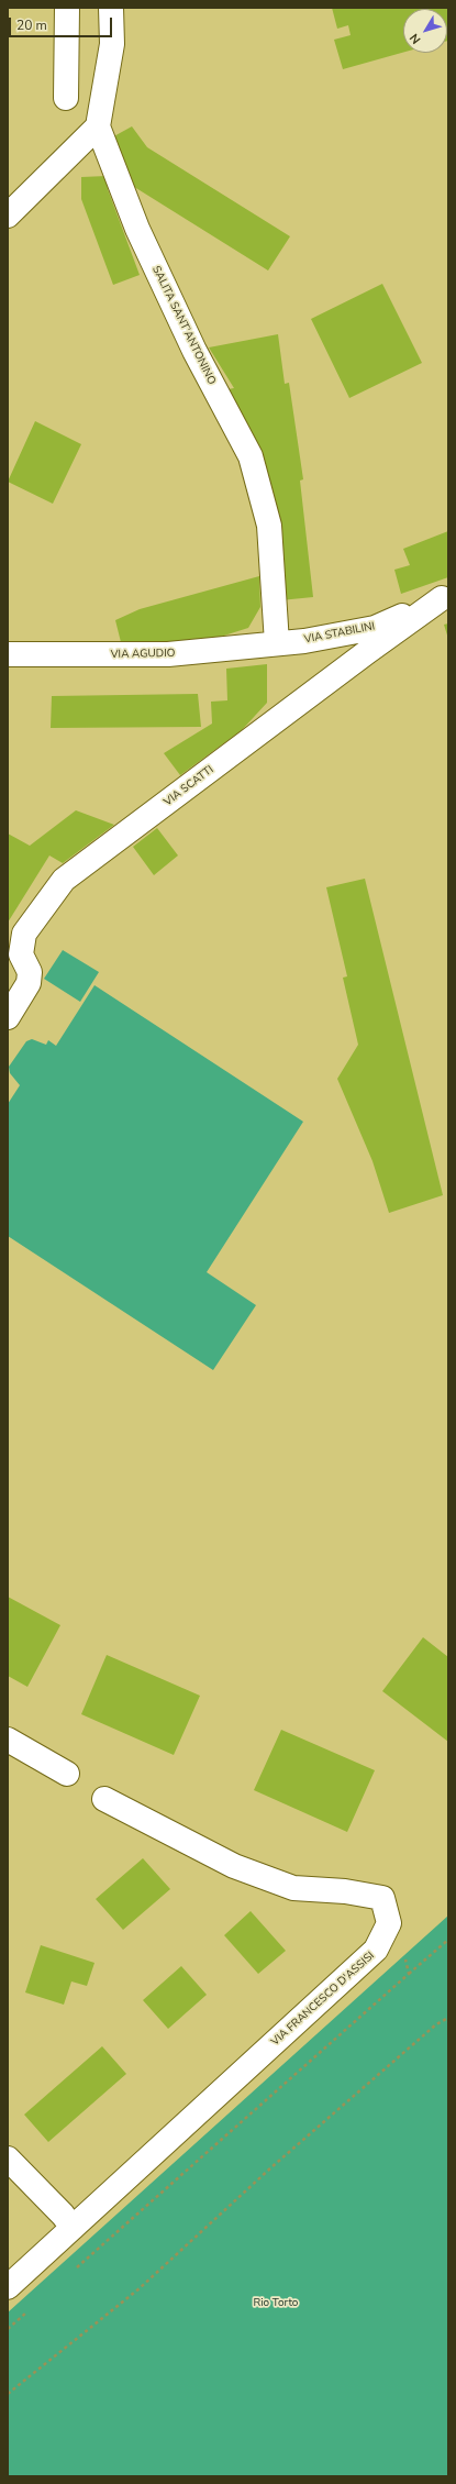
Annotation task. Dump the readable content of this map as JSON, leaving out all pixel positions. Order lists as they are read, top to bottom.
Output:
{
  "streets": {
    "street": [
      "SALITA SANT'ANTONINO",
      "VIA STABILINI",
      "VIA AGUDIO",
      "VIA SCATTI",
      "VIA FRANCESCO D'ASSISI"
    ]
  },
  "crossings": [
    ["SALITA SANT'ANTONINO", "VIA STABILINI"],
    ["SALITA SANT'ANTONINO", "VIA AGUDIO"],
    ["VIA STABILINI", "VIA AGUDIO"],
    ["VIA STABILINI", "VIA SCATTI"]
  ],
  "parks": ["Rio Torto"],
  "scale_bar": "20 m",
  "north": "bottom left"
}
